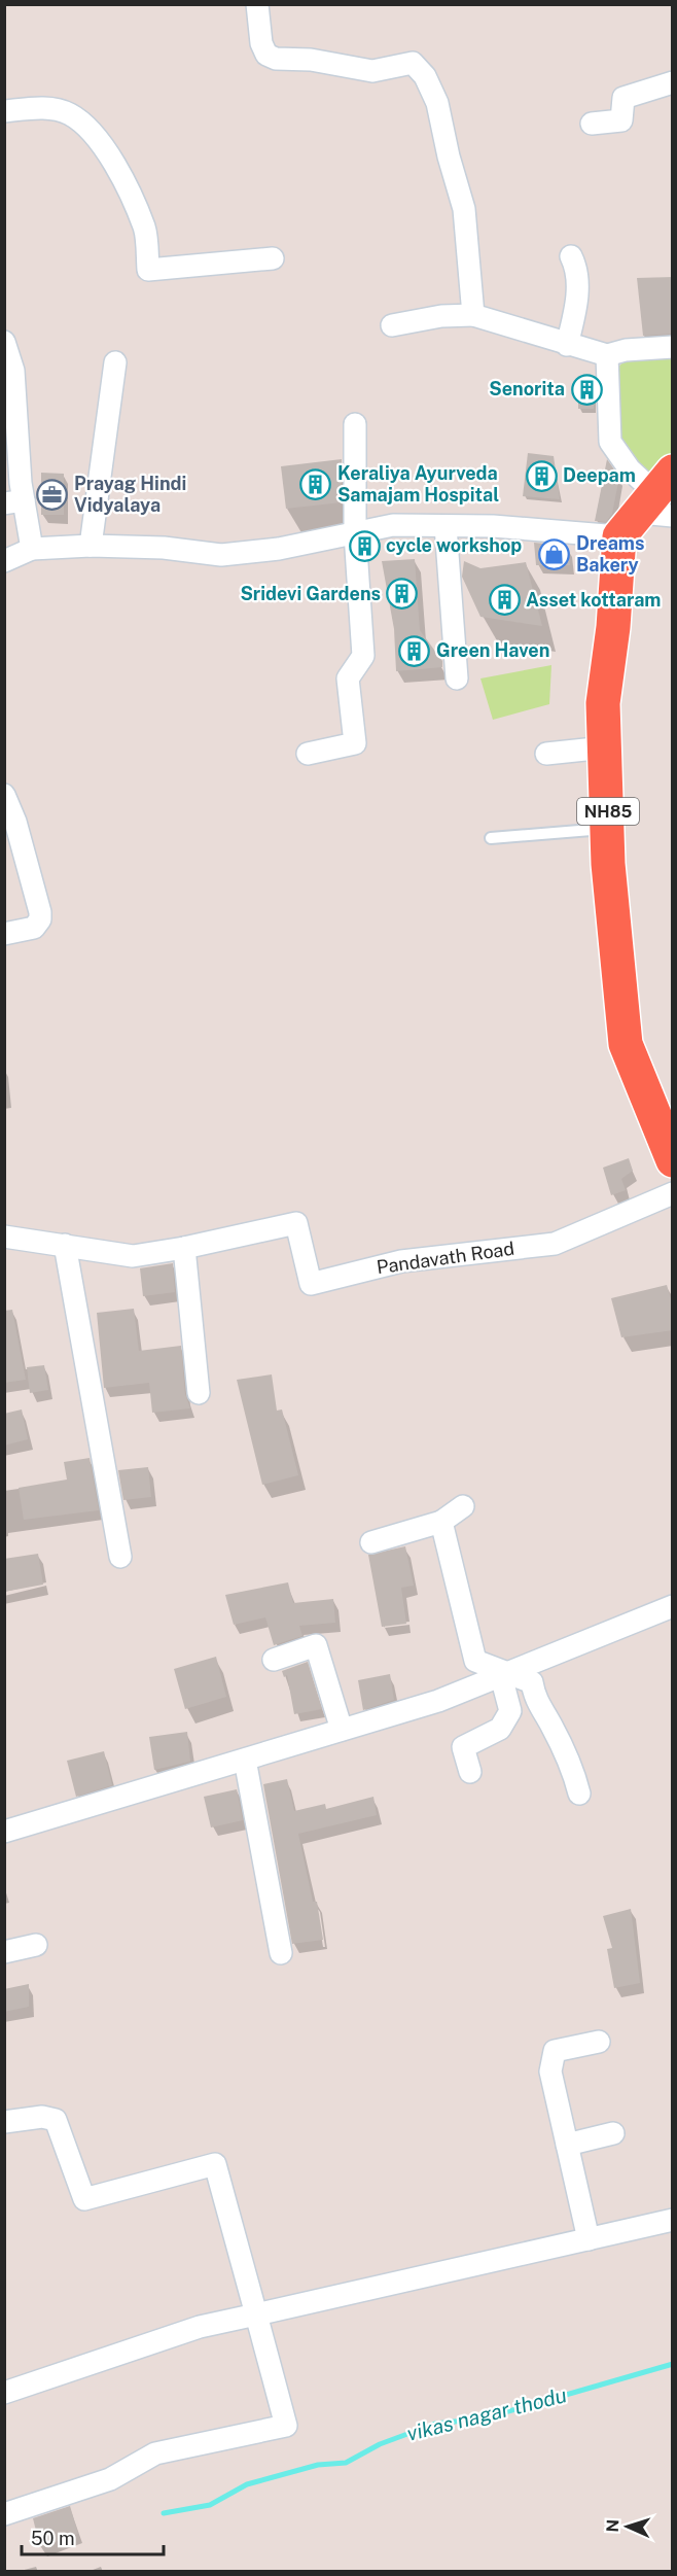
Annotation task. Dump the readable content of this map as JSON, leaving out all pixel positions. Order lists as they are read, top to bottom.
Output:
{
  "streets": {
    "highway": ["NH85"],
    "street": ["Pandavath Road"]
  },
  "water": ["vikas nagar thodu"],
  "places": {
    "building": [
      "Senorita",
      "Deepam",
      "Keraliya Ayurveda Samajam Hospital",
      "cycle workshop",
      "Sridevi Gardens",
      "Asset kottaram",
      "Green Haven"
    ],
    "office": ["Prayag Hindi Vidyalaya"],
    "shop": ["Dreams Bakery"]
  },
  "scale_bar": "50 m",
  "north": "left"
}
